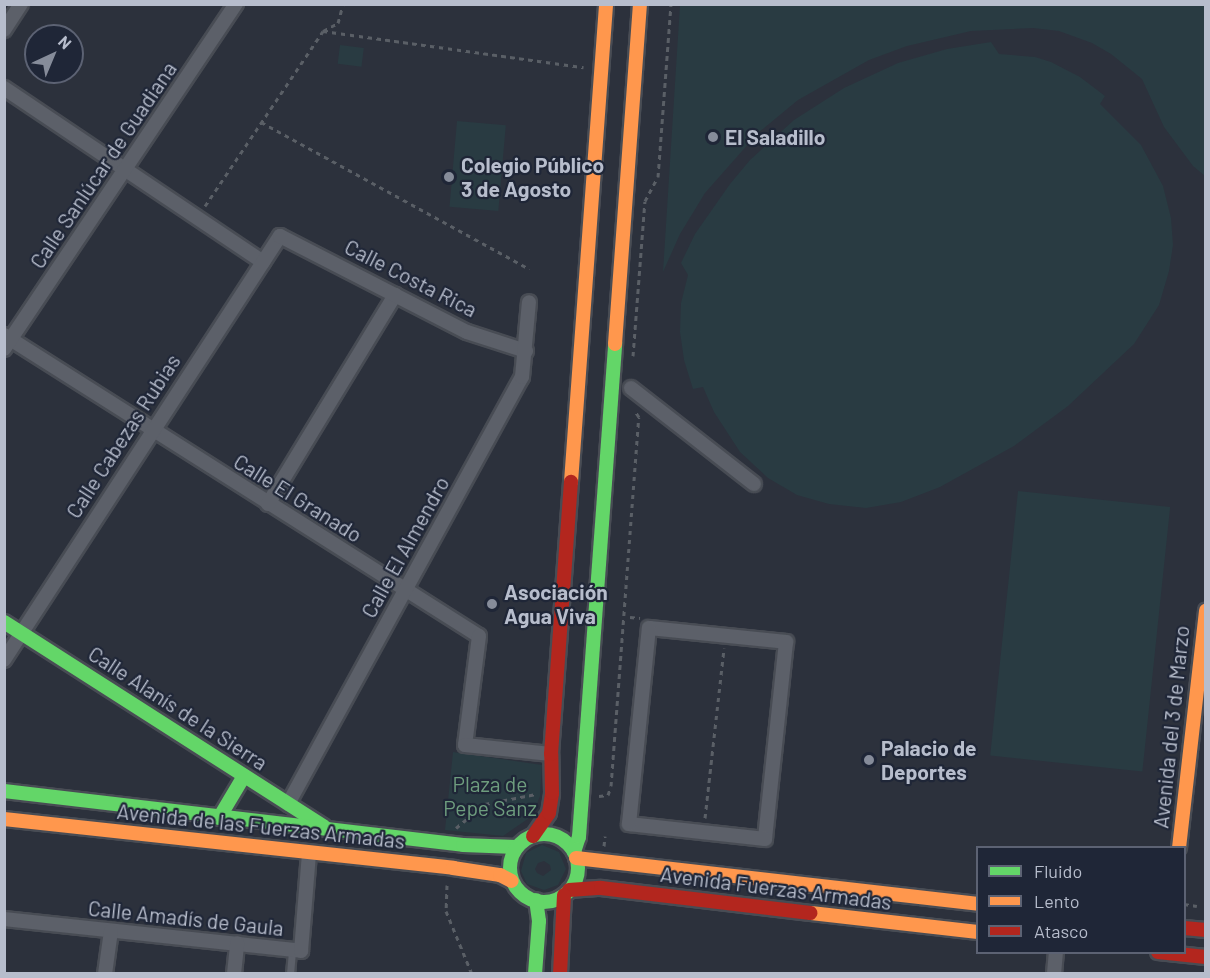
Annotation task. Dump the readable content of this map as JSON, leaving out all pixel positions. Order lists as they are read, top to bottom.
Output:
{
  "streets": {
    "street": [
      "Calle Sanlúcar de Guadiana",
      "Calle Costa Rica",
      "Calle Cabezas Rubias",
      "Calle El Granado",
      "Calle El Almendro",
      "Calle Alanís de la Sierra",
      "Avenida del 3 de Marzo",
      "Avenida de las Fuerzas Armadas",
      "Avenida Fuerzas Armadas",
      "Calle Amadís de Gaula"
    ]
  },
  "crossings": [
    ["Calle Sanlúcar de Guadiana", "Calle El Granado"],
    ["Calle Costa Rica", "Calle Cabezas Rubias"],
    ["Calle Costa Rica", "Calle El Almendro"],
    ["Calle Cabezas Rubias", "Calle El Granado"],
    ["Calle Cabezas Rubias", "Calle Alanís de la Sierra"],
    ["Calle El Granado", "Calle El Almendro"],
    ["Calle El Almendro", "Calle Alanís de la Sierra"],
    ["Calle Alanís de la Sierra", "Avenida de las Fuerzas Armadas"],
    ["Avenida de las Fuerzas Armadas", "Avenida Fuerzas Armadas"],
    ["Avenida de las Fuerzas Armadas", "Calle Amadís de Gaula"]
  ],
  "parks": ["Plaza de Pepe Sanz"],
  "places": [
    "El Saladillo",
    "Colegio Público 3 de Agosto",
    "Asociación Agua Viva",
    "Palacio de Deportes"
  ],
  "legend": ["Fluido", "Lento", "Atasco"],
  "north": "top right"
}
